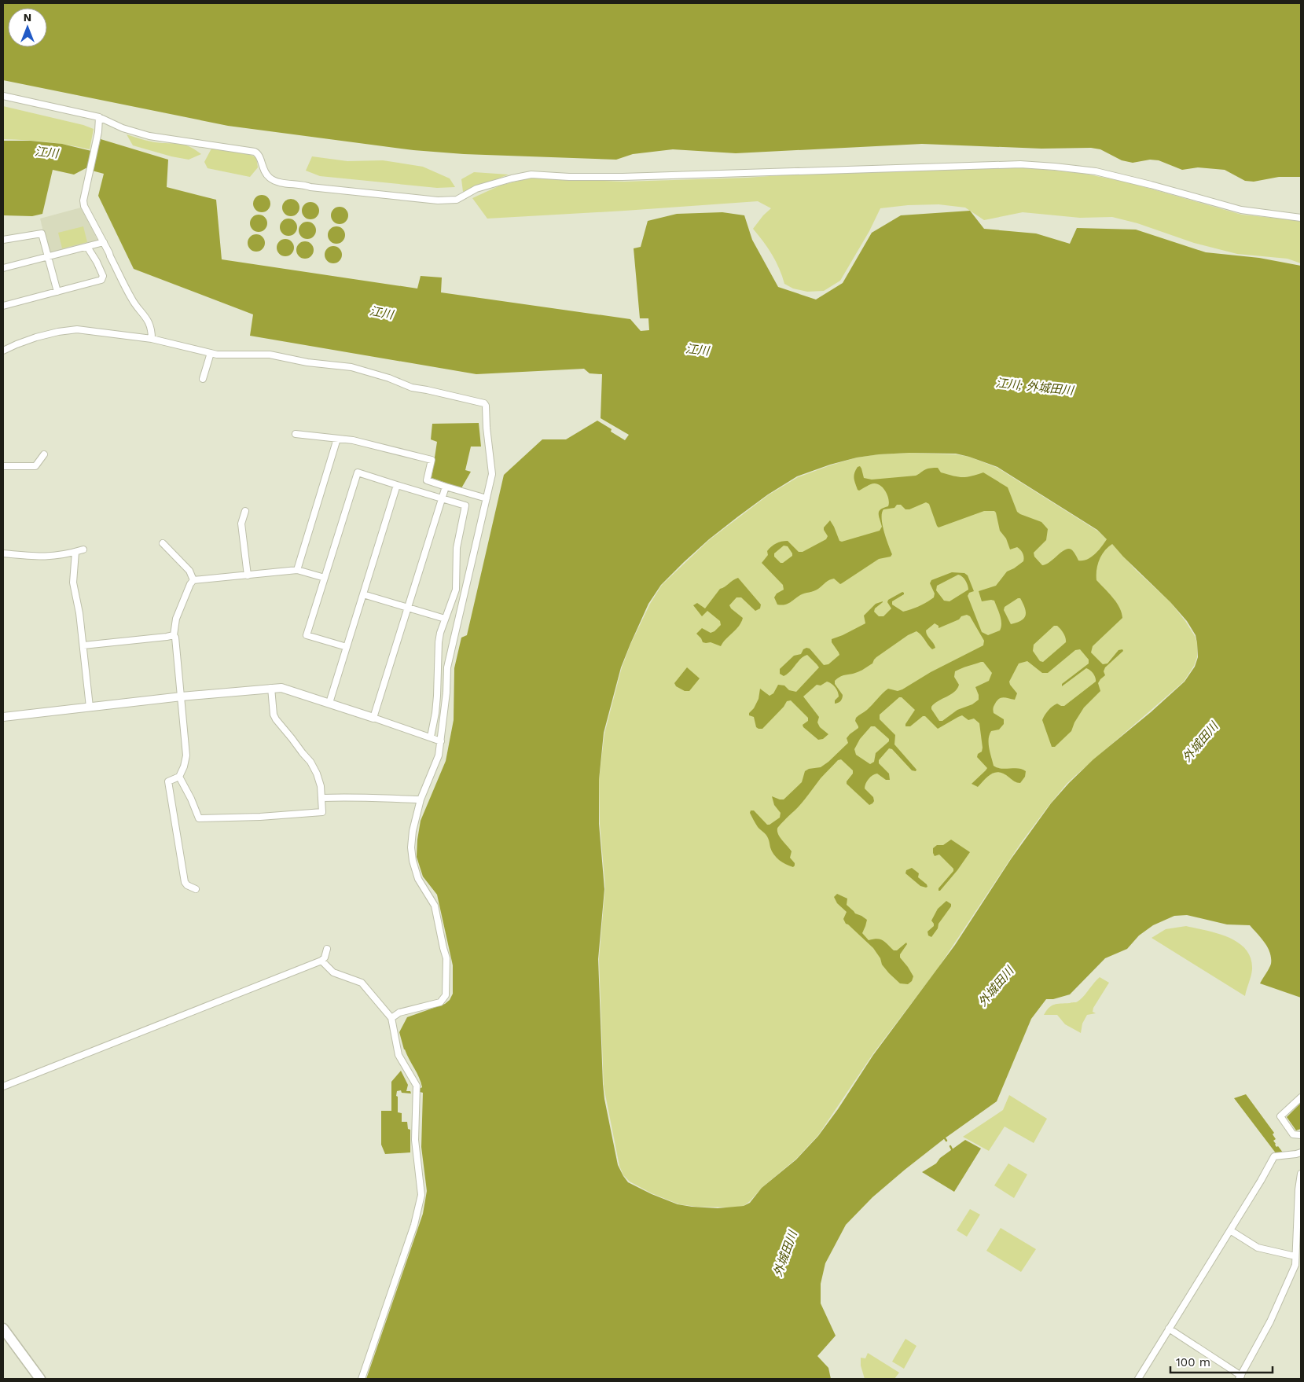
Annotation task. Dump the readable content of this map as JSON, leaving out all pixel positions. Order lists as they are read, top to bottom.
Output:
{
  "water": ["江川", "江川; 外城田川", "外城田川"],
  "scale_bar": "100 m",
  "north": "top"
}
